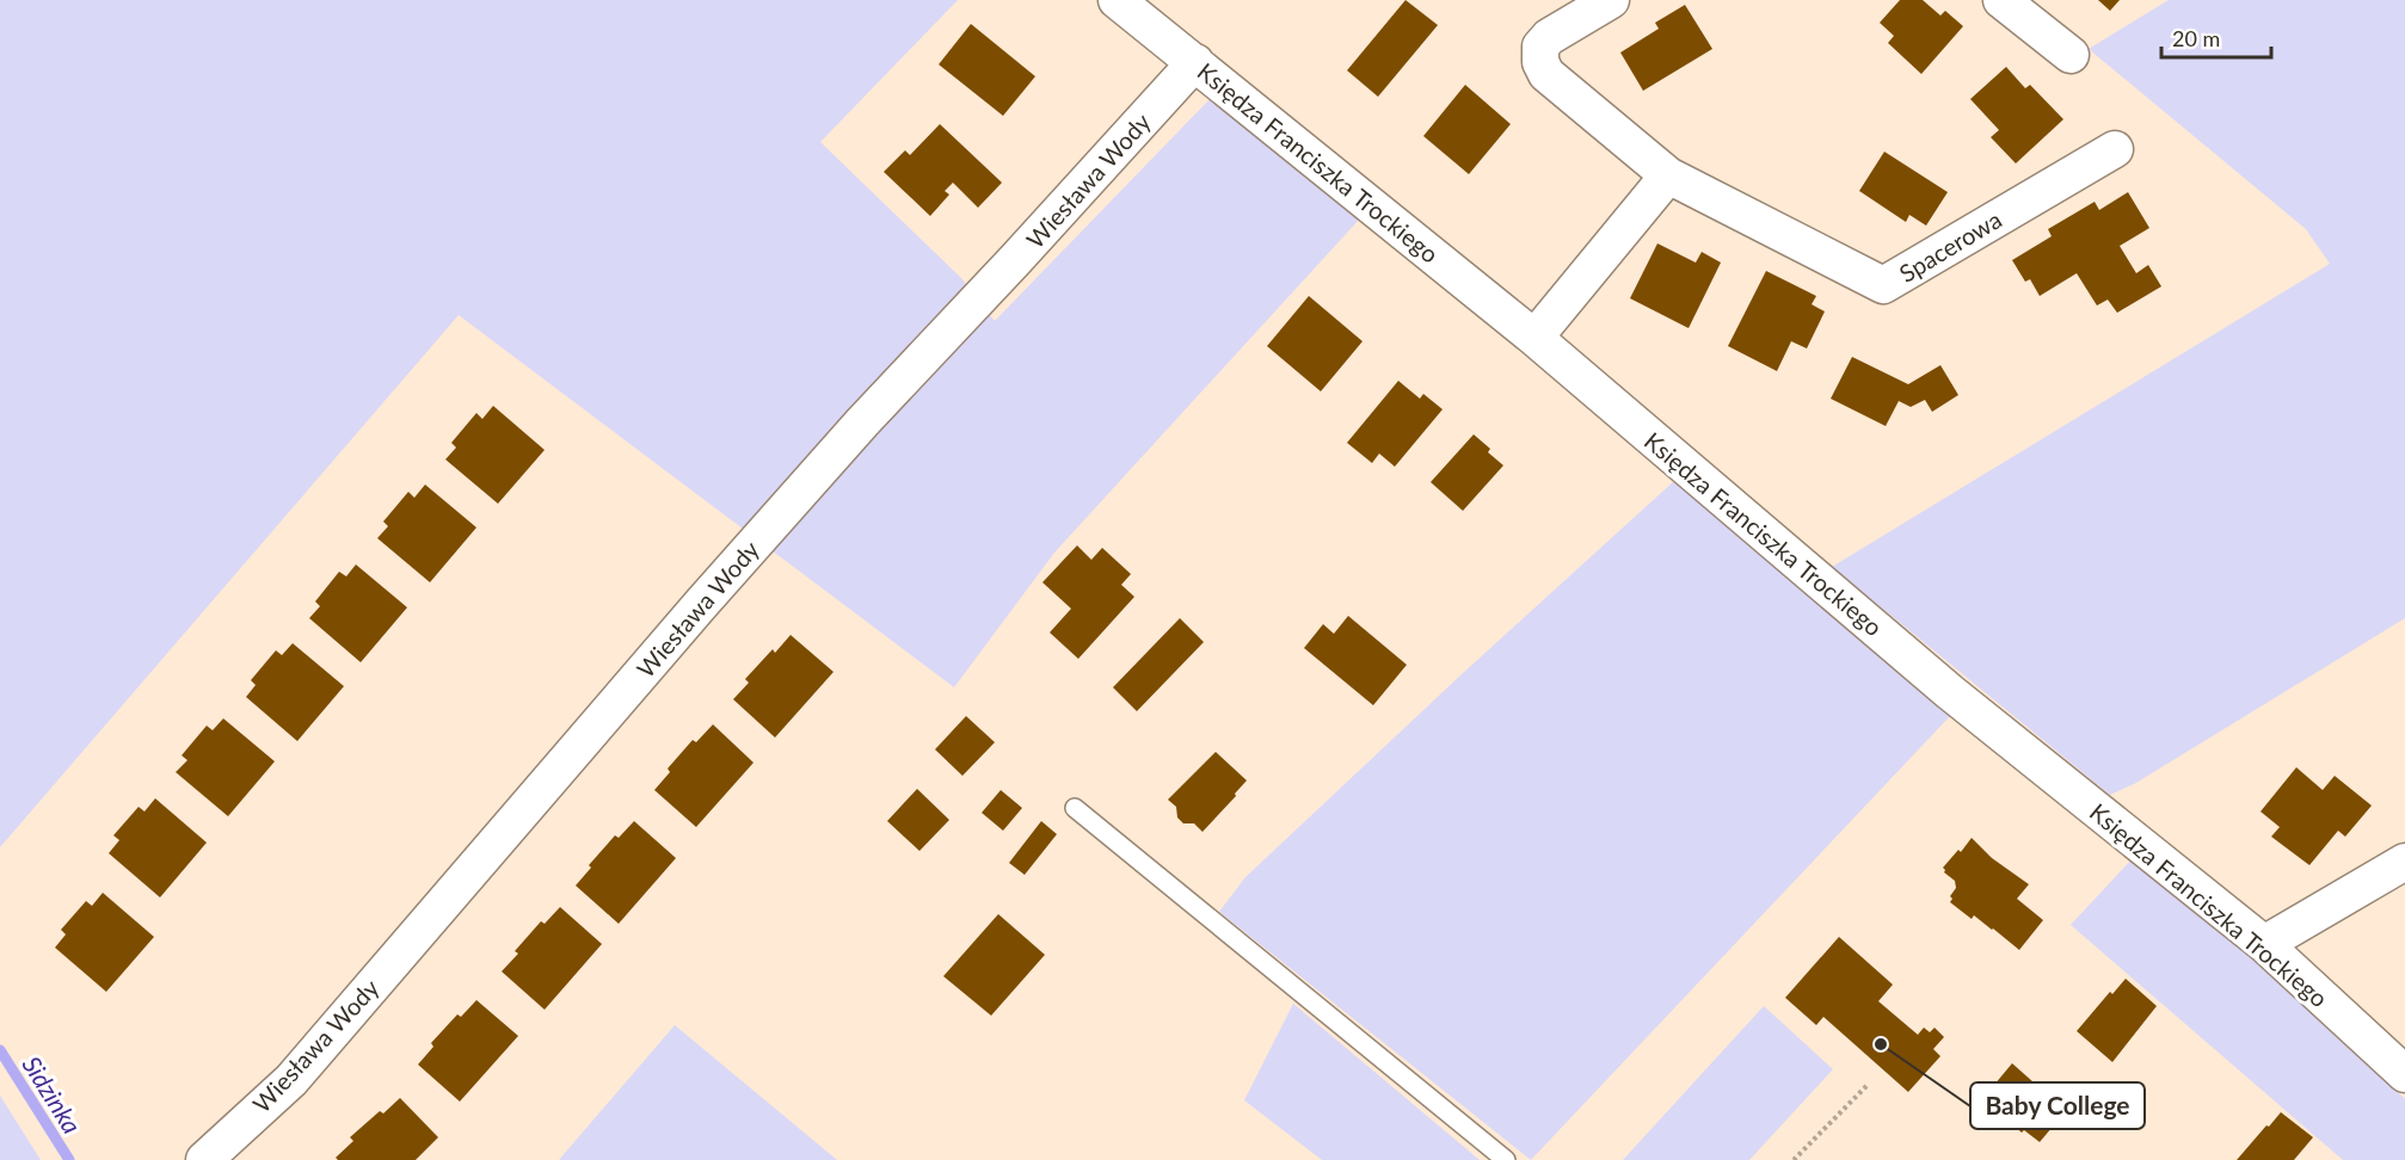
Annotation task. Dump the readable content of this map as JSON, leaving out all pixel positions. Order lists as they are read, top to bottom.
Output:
{
  "streets": {
    "street": ["Księdza Franciszka Trockiego", "Wiesława Wody", "Spacerowa"]
  },
  "crossings": [
    ["Księdza Franciszka Trockiego", "Wiesława Wody"]
  ],
  "water": ["Sidzinka"],
  "places": ["Baby College"],
  "scale_bar": "20 m"
}
